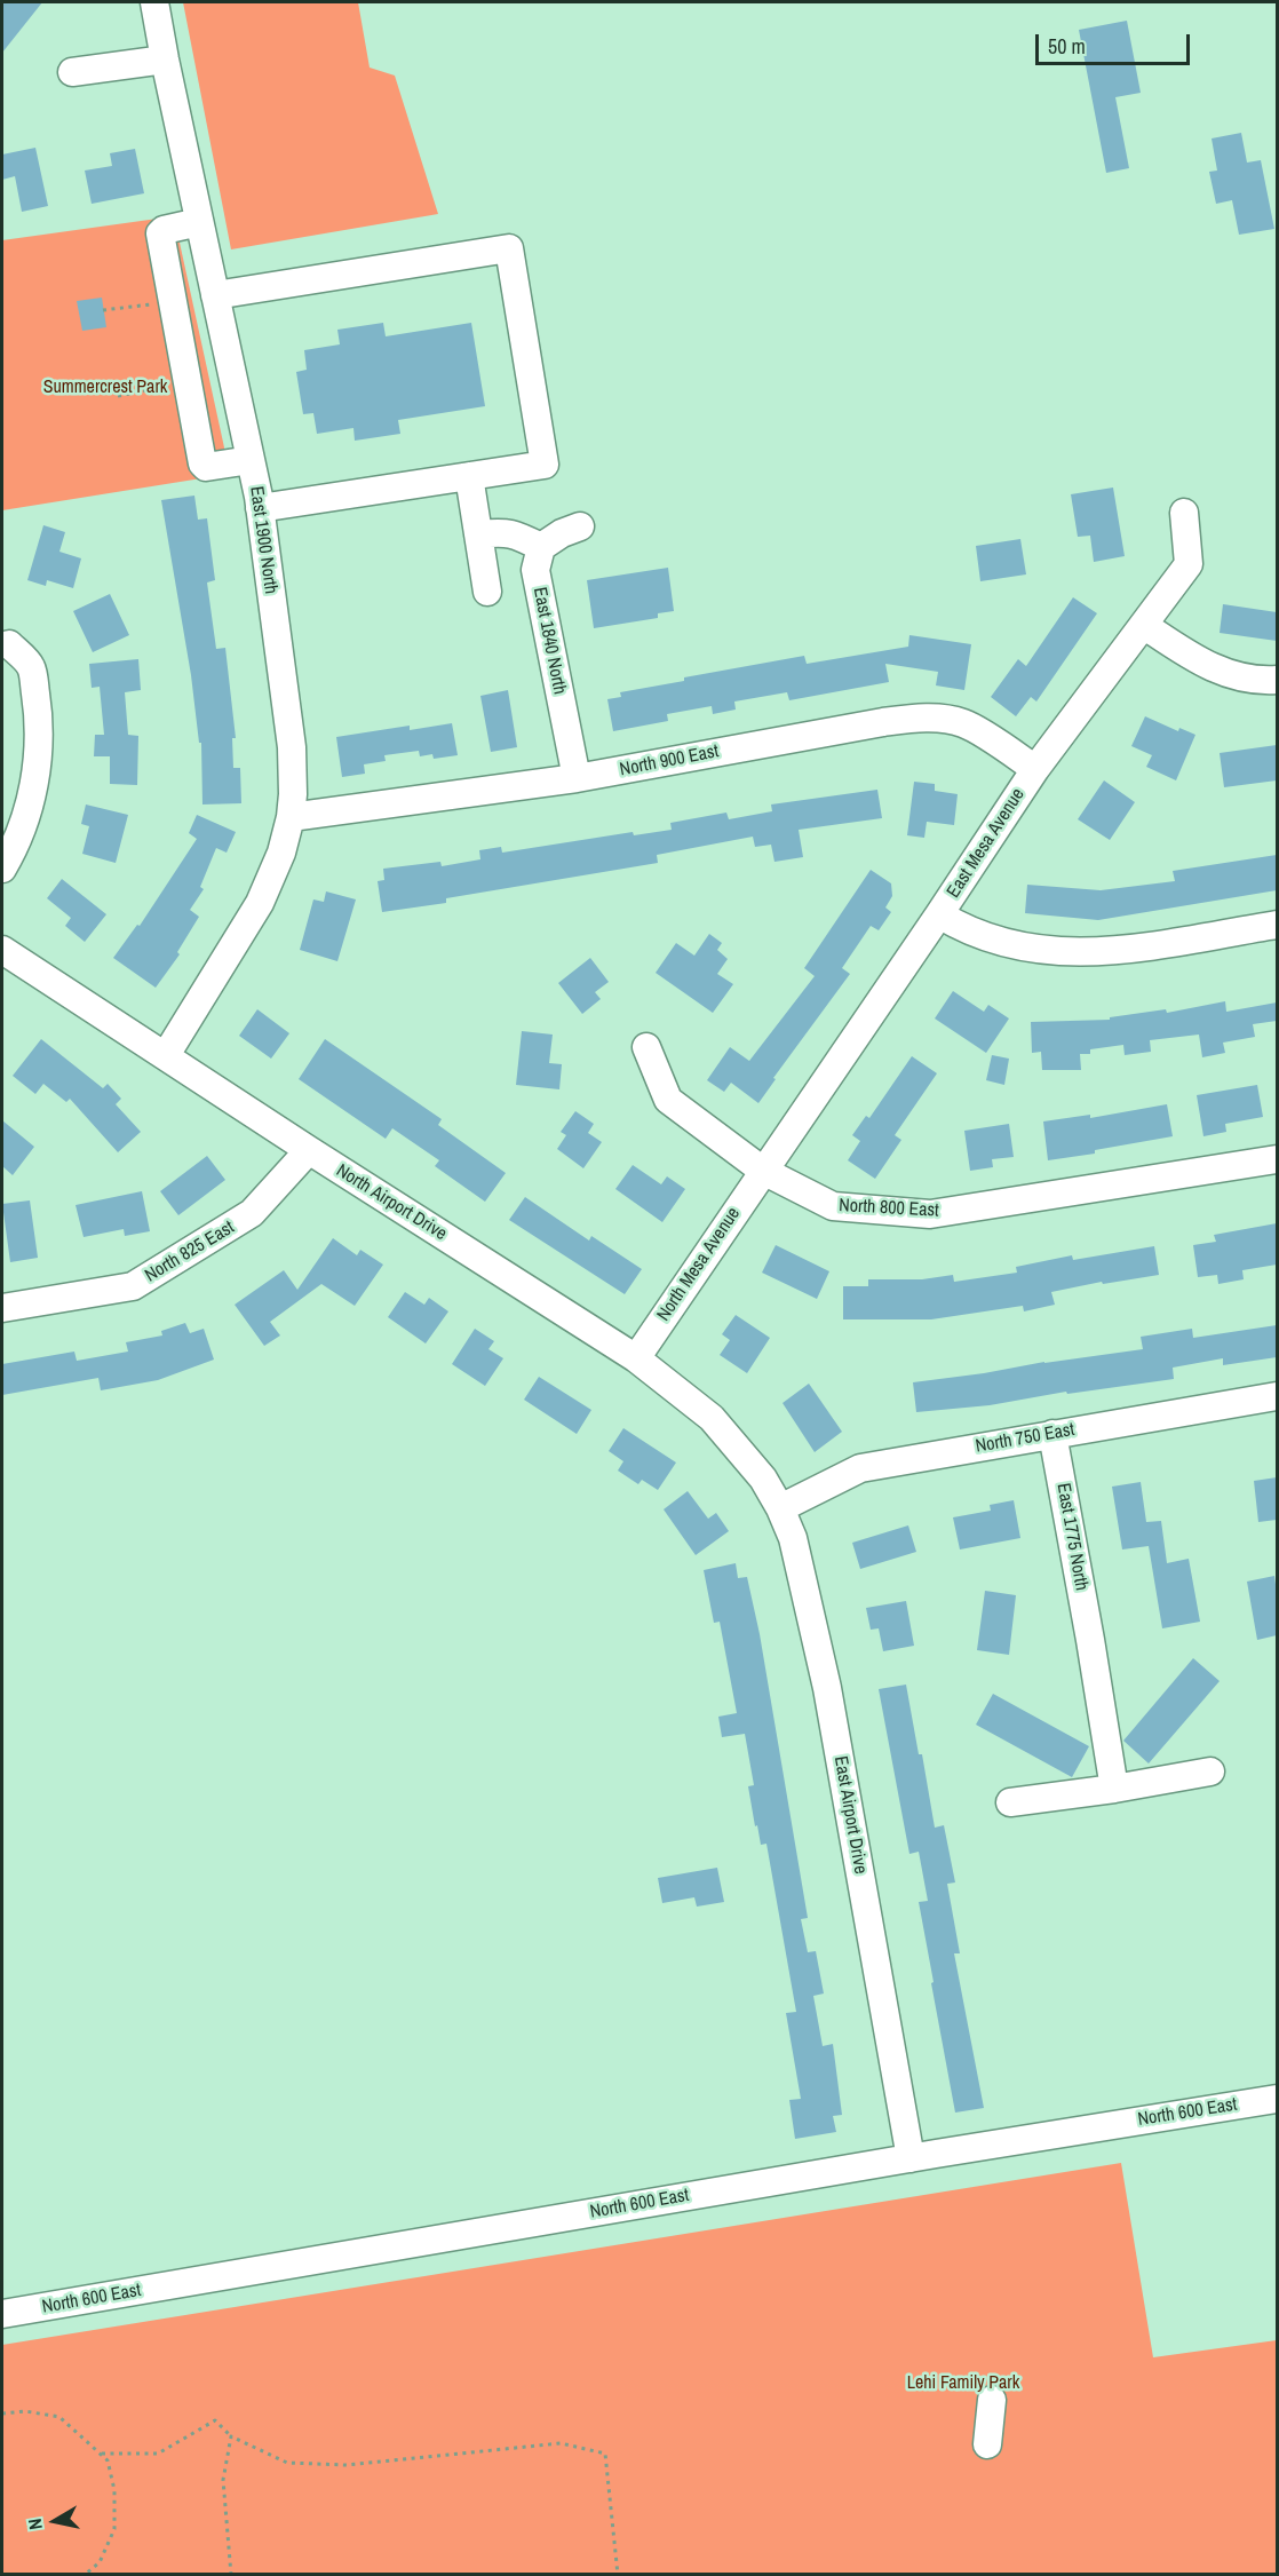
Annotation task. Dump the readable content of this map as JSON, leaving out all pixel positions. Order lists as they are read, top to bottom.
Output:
{
  "streets": {
    "street": [
      "East 1900 North",
      "East 1840 North",
      "North 900 East",
      "East Mesa Avenue",
      "North Airport Drive",
      "North 800 East",
      "North 825 East",
      "North Mesa Avenue",
      "North 750 East",
      "East 1775 North",
      "East Airport Drive",
      "North 600 East"
    ]
  },
  "crossings": [
    ["East 1900 North", "North 900 East"],
    ["East 1900 North", "North Airport Drive"],
    ["East 1840 North", "North 900 East"],
    ["North 900 East", "East Mesa Avenue"],
    ["East Mesa Avenue", "North 800 East"],
    ["East Mesa Avenue", "North Mesa Avenue"],
    ["North Airport Drive", "North 825 East"],
    ["North Airport Drive", "North Mesa Avenue"],
    ["North Airport Drive", "East Airport Drive"],
    ["North 800 East", "North Mesa Avenue"],
    ["North 750 East", "East 1775 North"],
    ["North 750 East", "East Airport Drive"],
    ["East Airport Drive", "North 600 East"]
  ],
  "parks": ["Summercrest Park", "Lehi Family Park"],
  "scale_bar": "50 m",
  "north": "left"
}
